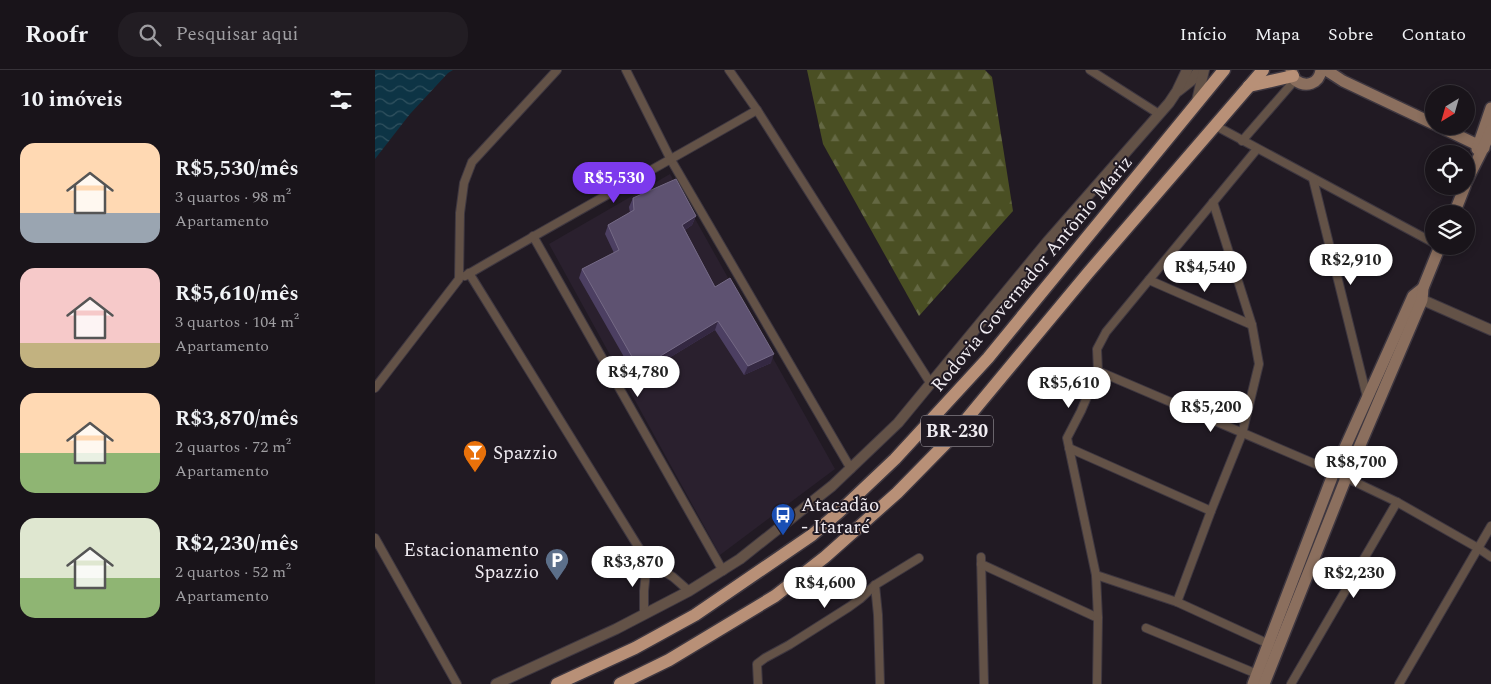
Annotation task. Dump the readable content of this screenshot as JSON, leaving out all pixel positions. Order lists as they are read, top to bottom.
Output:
{
  "streets": {
    "highway": ["Rodovia Governador Antônio Mariz", "BR-230"]
  },
  "places": {
    "bar": ["Spazzio"],
    "bus stop": ["Atacadão - Itararé"],
    "parking": ["Estacionamento Spazzio"]
  },
  "north": "bottom left",
  "page": {
    "header": "Roofr",
    "search": "Pesquisar aqui",
    "nav": [
      "Início",
      "Mapa",
      "Sobre",
      "Contato"
    ],
    "heading": "10 imóveis",
    "list": [
      {
        "name": "R$5,530/mês",
        "note": "3 quartos · 98 m² · Apartamento"
      },
      {
        "name": "R$5,610/mês",
        "note": "3 quartos · 104 m² · Apartamento"
      },
      {
        "name": "R$3,870/mês",
        "note": "2 quartos · 72 m² · Apartamento"
      },
      {
        "name": "R$2,230/mês",
        "note": "2 quartos · 52 m² · Apartamento"
      }
    ],
    "price": [
      "R$5,530",
      "R$2,910",
      "R$4,540",
      "R$4,780",
      "R$5,610",
      "R$5,200",
      "R$8,700",
      "R$3,870",
      "R$2,230",
      "R$4,600"
    ]
  }
}
